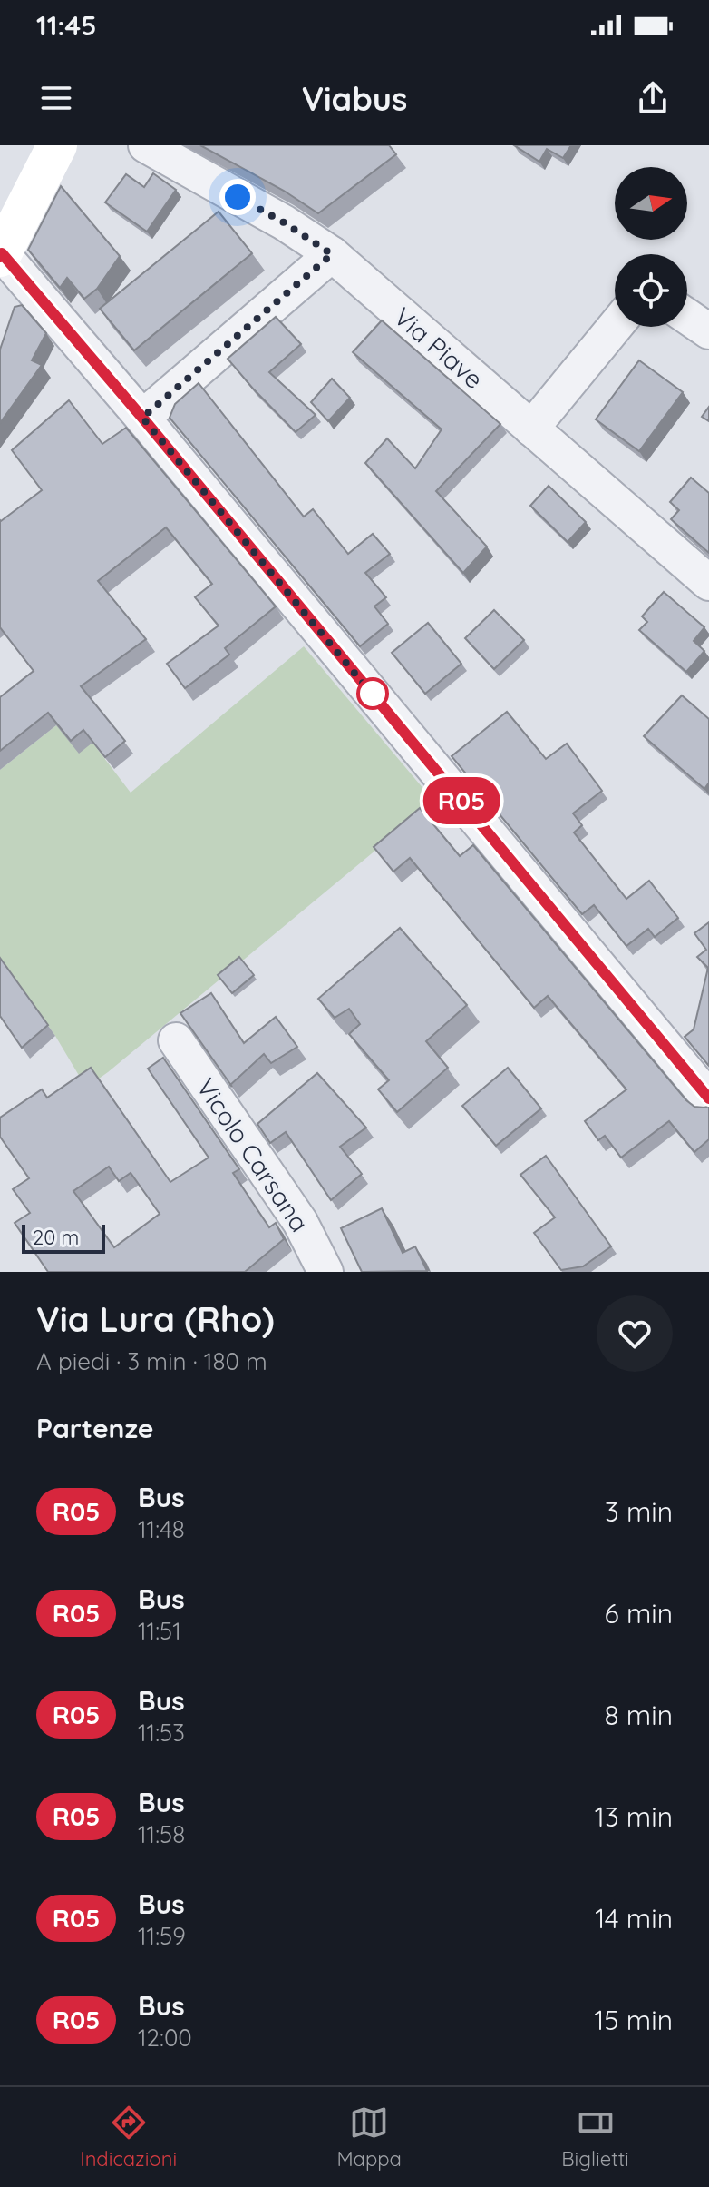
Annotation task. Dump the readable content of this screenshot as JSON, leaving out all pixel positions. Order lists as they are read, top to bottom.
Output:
{
  "streets": {
    "street": ["Via Piave", "Vicolo Carsana"]
  },
  "lines": ["bus line R05"],
  "scale_bar": "20 m",
  "north": "right",
  "page": {
    "status": "11:45",
    "header": "Viabus",
    "on_map": "R05",
    "scale": "20 m",
    "heading": [
      ["Via Lura (Rho)", "A piedi · 3 min · 180 m"],
      "Partenze"
    ],
    "list": [
      {
        "mark": "R05",
        "name": "Bus",
        "note": "11:48",
        "value": "3 min"
      },
      {
        "mark": "R05",
        "name": "Bus",
        "note": "11:51",
        "value": "6 min"
      },
      {
        "mark": "R05",
        "name": "Bus",
        "note": "11:53",
        "value": "8 min"
      },
      {
        "mark": "R05",
        "name": "Bus",
        "note": "11:58",
        "value": "13 min"
      },
      {
        "mark": "R05",
        "name": "Bus",
        "note": "11:59",
        "value": "14 min"
      },
      {
        "mark": "R05",
        "name": "Bus",
        "note": "12:00",
        "value": "15 min"
      }
    ],
    "tabs": ["Indicazioni", "Mappa", "Biglietti"]
  }
}
